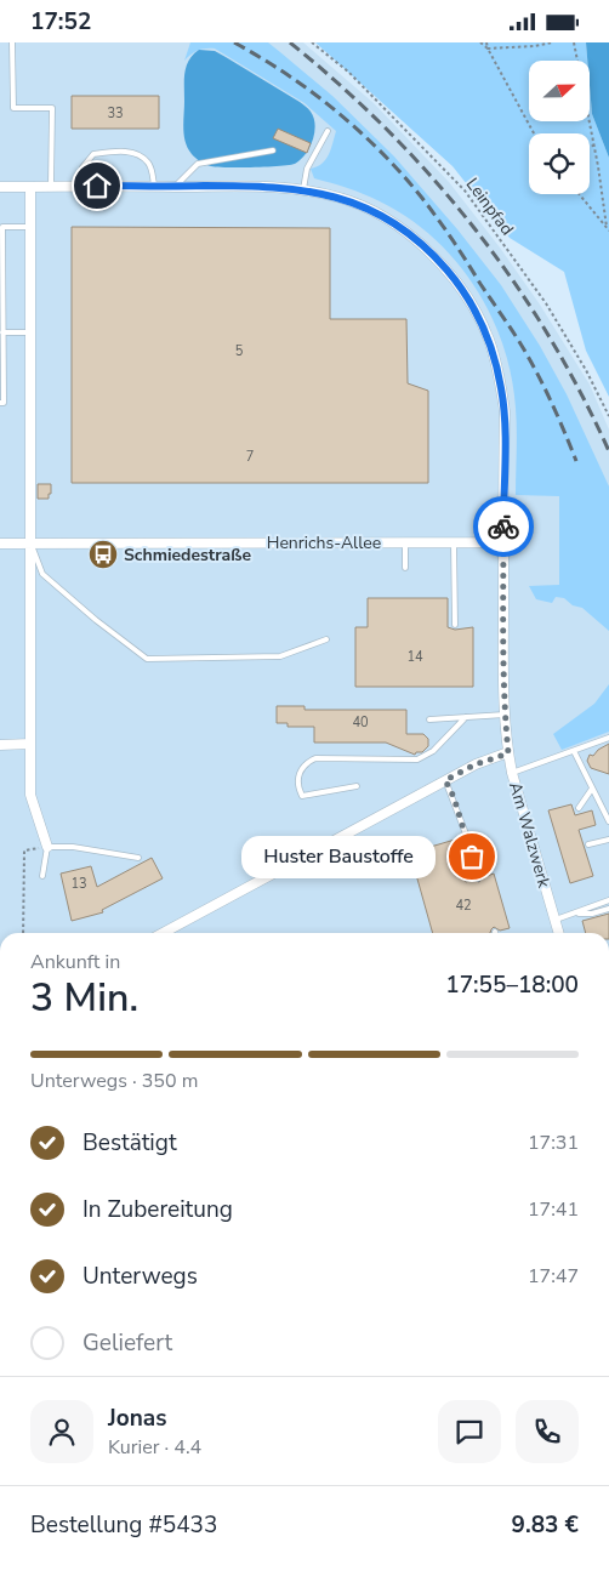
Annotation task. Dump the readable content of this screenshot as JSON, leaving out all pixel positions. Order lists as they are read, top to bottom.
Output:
{
  "streets": {
    "street": ["Henrichs-Allee", "Am Walzwerk"],
    "path": ["Leinpfad"]
  },
  "crossings": [
    ["Henrichs-Allee", "Am Walzwerk"]
  ],
  "places": {
    "bus stop": ["Schmiedestraße"],
    "other": ["Huster Baustoffe"]
  },
  "house_numbers": [
    "33",
    "5",
    "7",
    "14",
    "40",
    "13",
    "42"
  ],
  "north": "right",
  "page": {
    "status": "17:52",
    "bubble": "Huster Baustoffe",
    "heading": ["3 Min.", "Ankunft in", "17:55–18:00"],
    "panel": [
      "Jonas",
      "Kurier · 4.4",
      "Bestellung #5433",
      "9.83 €"
    ],
    "bar": "Unterwegs · 350 m",
    "list": [
      ["Bestätigt", "17:31"],
      ["In Zubereitung", "17:41"],
      ["Unterwegs", "17:47"],
      "Geliefert"
    ]
  }
}
